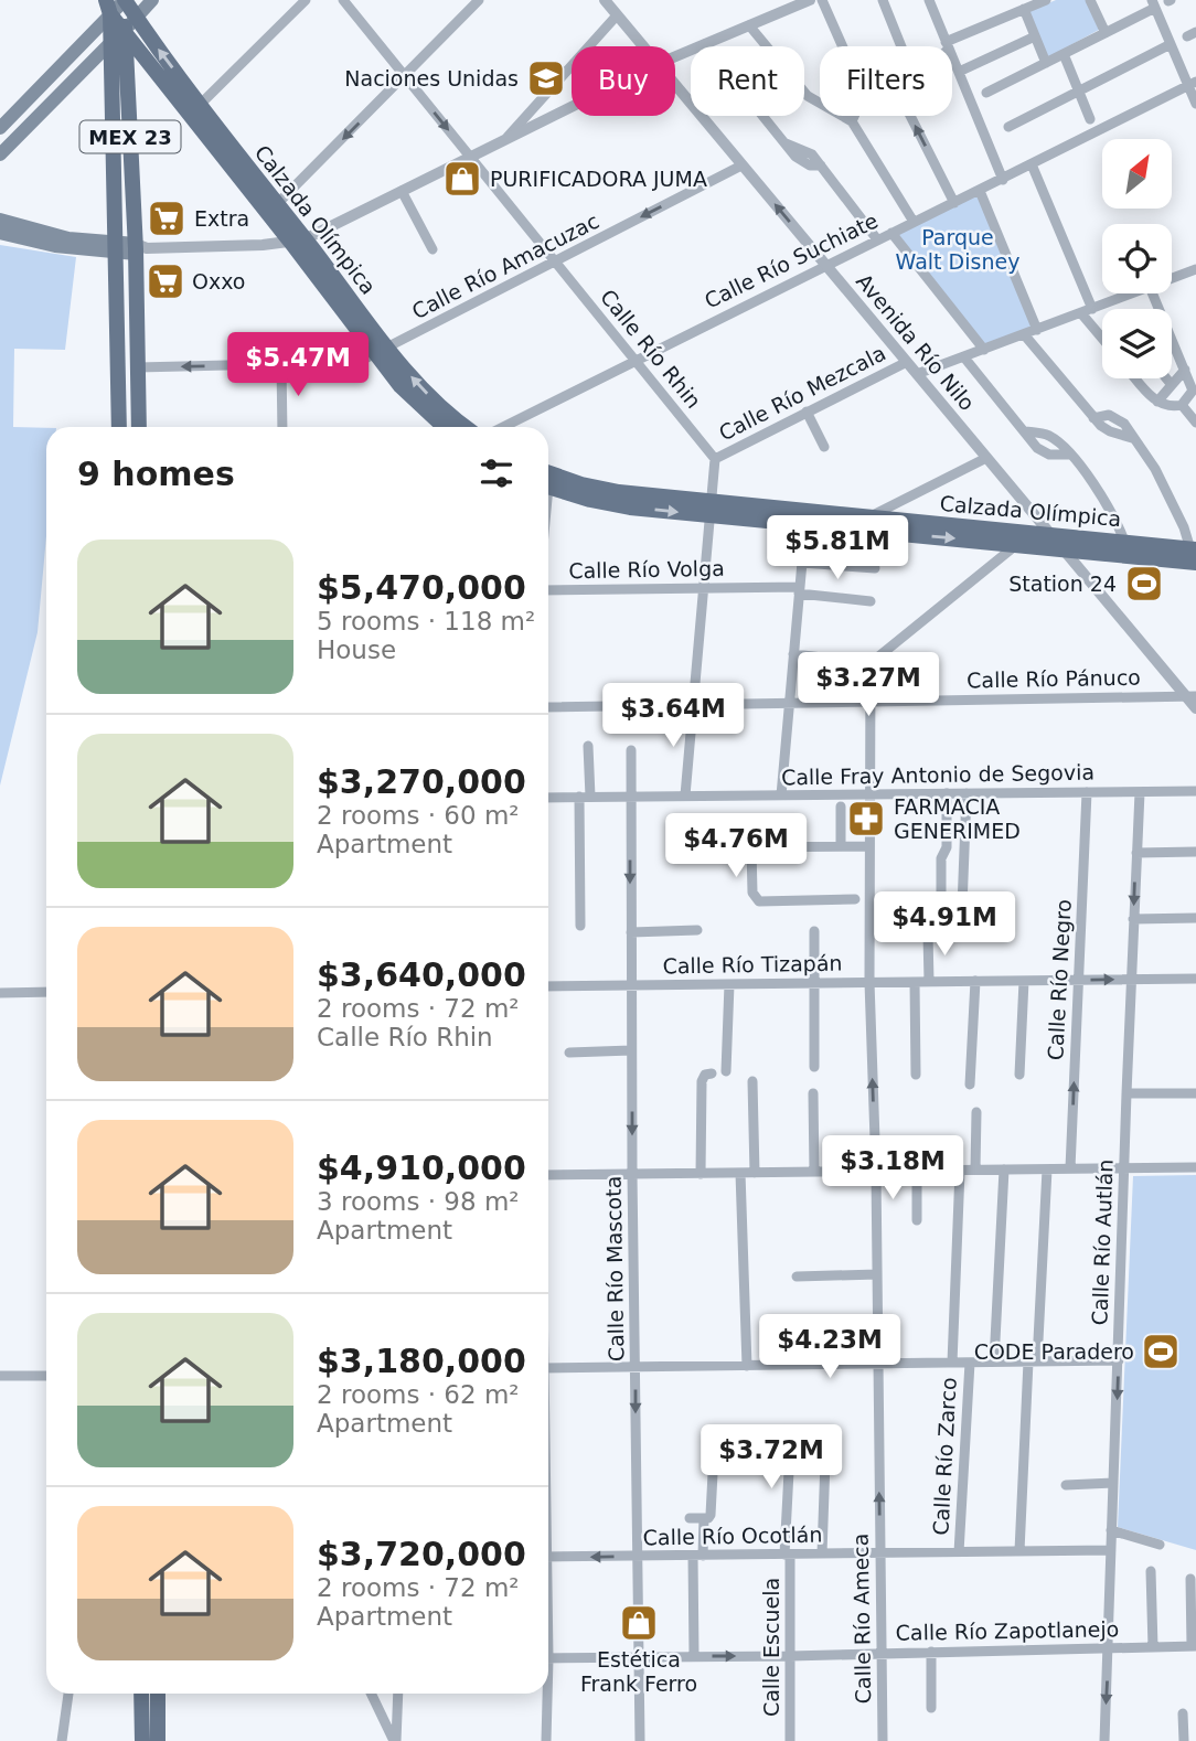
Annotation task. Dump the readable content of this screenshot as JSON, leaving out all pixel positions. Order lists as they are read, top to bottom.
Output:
{
  "streets": {
    "main road": ["MEX 23", "Calzada Olímpica"],
    "street": [
      "Calle Río Suchiate",
      "Calle Río Amacuzac",
      "Avenida Río Nilo",
      "Calle Río Rhin",
      "Calle Río Mezcala",
      "Calle Río Volga",
      "Calle Río Pánuco",
      "Calle Fray Antonio de Segovia",
      "Calle Río Tizapán",
      "Calle Río Negro",
      "Calle Río Autlán",
      "Calle Río Mascota",
      "Calle Río Zarco",
      "Calle Río Ocotlán",
      "Calle Río Ameca",
      "Calle Río Zapotlanejo",
      "Calle Escuela"
    ]
  },
  "crossings": [
    ["MEX 23", "Calzada Olímpica"],
    ["MEX 23", "Calle Río Amacuzac"],
    ["Calzada Olímpica", "Calle Río Amacuzac"],
    ["Calzada Olímpica", "Avenida Río Nilo"],
    ["Calle Río Suchiate", "Avenida Río Nilo"],
    ["Calle Río Suchiate", "Calle Río Rhin"],
    ["Calle Río Amacuzac", "Avenida Río Nilo"],
    ["Calle Río Amacuzac", "Calle Río Rhin"],
    ["Avenida Río Nilo", "Calle Río Mezcala"],
    ["Avenida Río Nilo", "Calle Río Pánuco"],
    ["Calle Río Rhin", "Calle Río Mezcala"],
    ["Calle Río Pánuco", "Calle Río Ameca"],
    ["Calle Fray Antonio de Segovia", "Calle Río Negro"],
    ["Calle Fray Antonio de Segovia", "Calle Río Autlán"],
    ["Calle Fray Antonio de Segovia", "Calle Río Mascota"],
    ["Calle Fray Antonio de Segovia", "Calle Río Ameca"],
    ["Calle Río Tizapán", "Calle Río Negro"],
    ["Calle Río Tizapán", "Calle Río Autlán"],
    ["Calle Río Tizapán", "Calle Río Mascota"],
    ["Calle Río Tizapán", "Calle Río Ameca"],
    ["Calle Río Autlán", "Calle Río Ocotlán"],
    ["Calle Río Autlán", "Calle Río Zapotlanejo"],
    ["Calle Río Mascota", "Calle Río Ocotlán"],
    ["Calle Río Mascota", "Calle Río Zapotlanejo"],
    ["Calle Río Zarco", "Calle Río Ocotlán"],
    ["Calle Río Ocotlán", "Calle Río Ameca"],
    ["Calle Río Ocotlán", "Calle Escuela"],
    ["Calle Río Ameca", "Calle Río Zapotlanejo"],
    ["Calle Río Zapotlanejo", "Calle Escuela"]
  ],
  "one_way": ["Calle Río Amacuzac"],
  "parks": ["Parque Walt Disney"],
  "places": {
    "school or university": ["Naciones Unidas"],
    "shop": ["PURIFICADORA JUMA", "Estética Frank Ferro"],
    "supermarket": ["Extra", "Oxxo"],
    "sports": ["Station 24", "CODE Paradero"],
    "pharmacy": ["FARMACIA GENERIMED"]
  },
  "north": "top right",
  "page": {
    "chip": ["Buy", "Rent", "Filters"],
    "price": [
      "$5.47M",
      "$5.81M",
      "$3.27M",
      "$3.64M",
      "$4.76M",
      "$4.91M",
      "$3.18M",
      "$4.23M",
      "$3.72M"
    ],
    "heading": "9 homes",
    "list": [
      {
        "name": "$5,470,000",
        "note": "5 rooms · 118 m² · House"
      },
      {
        "name": "$3,270,000",
        "note": "2 rooms · 60 m² · Apartment"
      },
      {
        "name": "$3,640,000",
        "note": "2 rooms · 72 m² · Calle Río Rhin"
      },
      {
        "name": "$4,910,000",
        "note": "3 rooms · 98 m² · Apartment"
      },
      {
        "name": "$3,180,000",
        "note": "2 rooms · 62 m² · Apartment"
      },
      {
        "name": "$3,720,000",
        "note": "2 rooms · 72 m² · Apartment"
      }
    ]
  }
}
